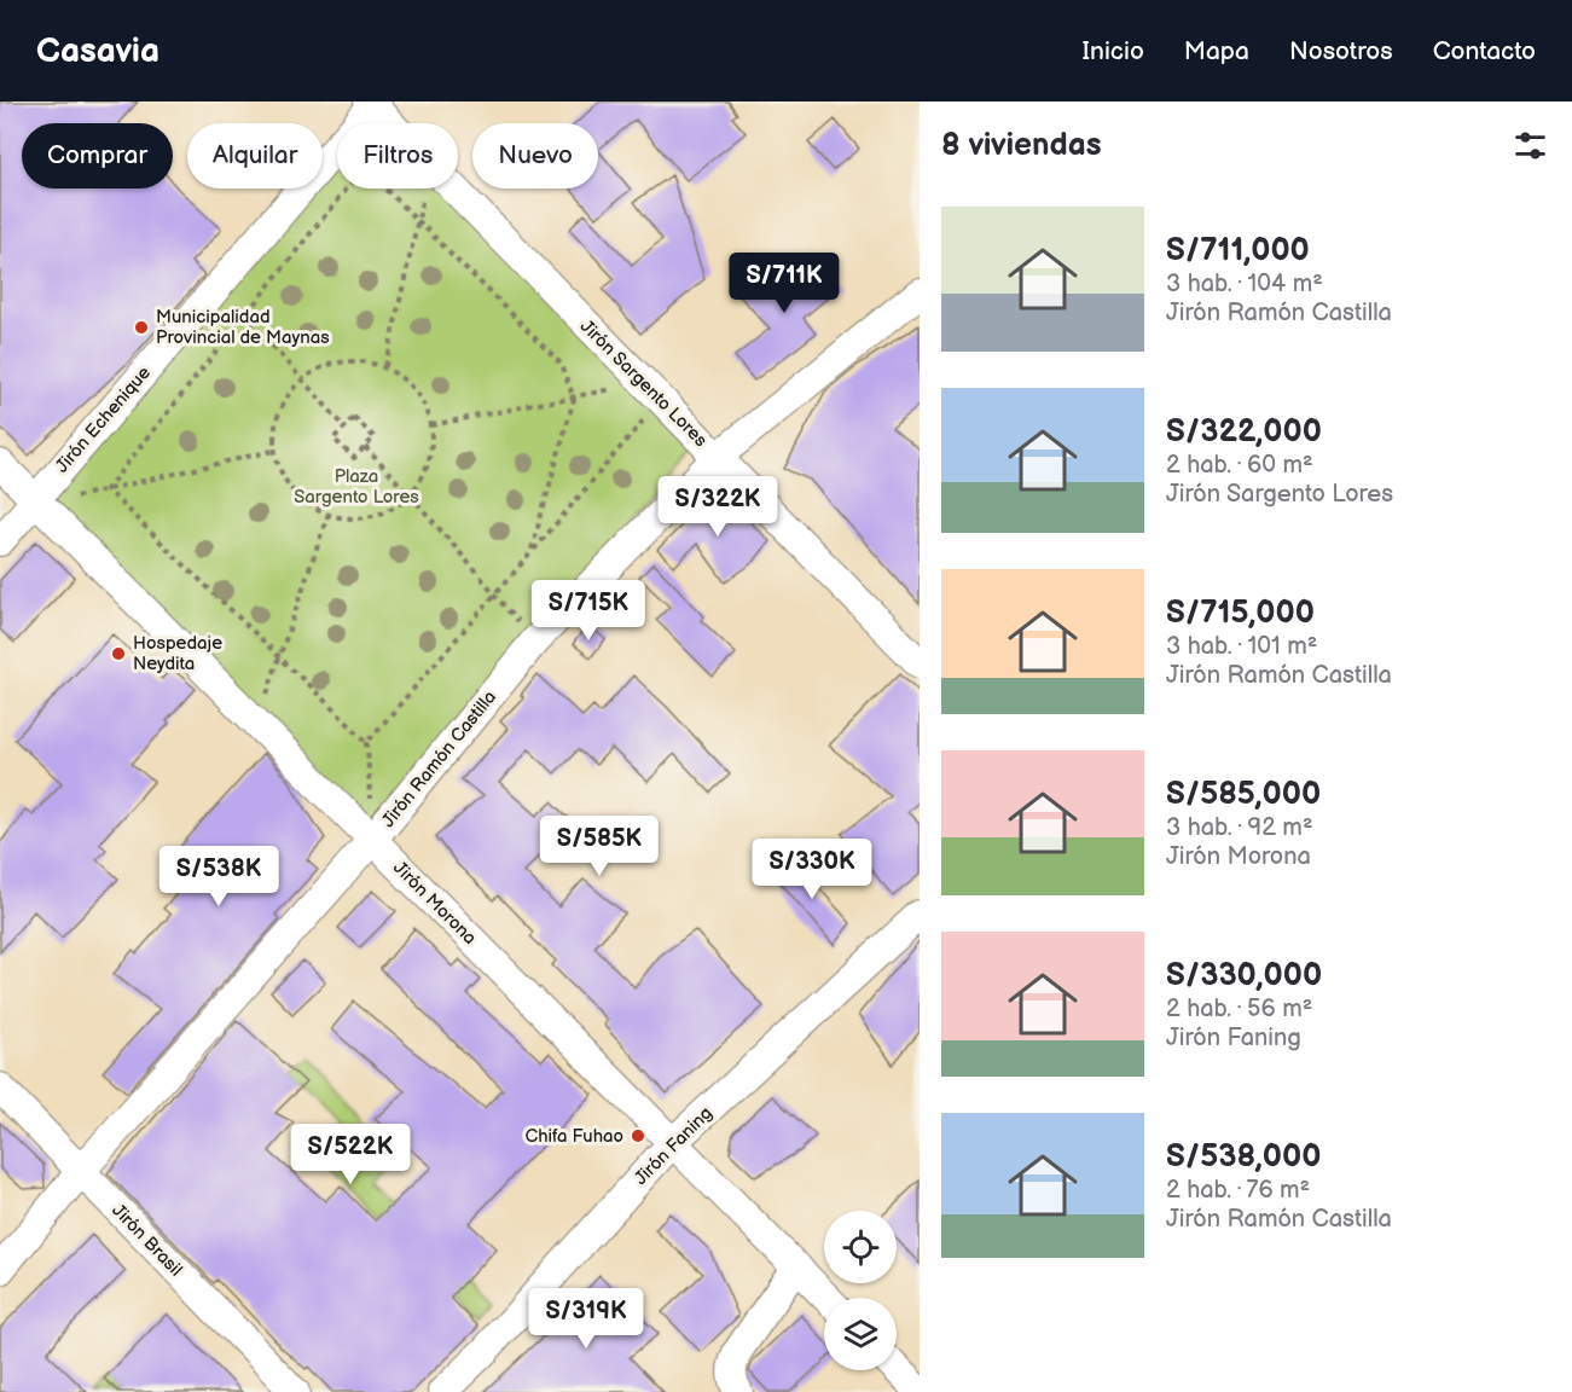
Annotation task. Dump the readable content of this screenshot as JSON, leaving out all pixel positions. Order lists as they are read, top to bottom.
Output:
{
  "streets": {
    "street": [
      "Jirón Sargento Lores",
      "Jirón Echenique",
      "Jirón Ramón Castilla",
      "Jirón Morona",
      "Jirón Faning",
      "Jirón Brasil"
    ]
  },
  "crossings": [
    ["Jirón Sargento Lores", "Jirón Echenique"],
    ["Jirón Sargento Lores", "Jirón Ramón Castilla"],
    ["Jirón Echenique", "Jirón Morona"],
    ["Jirón Ramón Castilla", "Jirón Morona"],
    ["Jirón Ramón Castilla", "Jirón Brasil"],
    ["Jirón Morona", "Jirón Faning"]
  ],
  "parks": ["Plaza Sargento Lores"],
  "places": ["Municipalidad Provincial de Maynas", "Hospedaje Neydita", "Chifa Fuhao"],
  "page": {
    "header": "Casavia",
    "nav": [
      "Inicio",
      "Mapa",
      "Nosotros",
      "Contacto"
    ],
    "heading": "8 viviendas",
    "chip": [
      "Comprar",
      "Alquilar",
      "Filtros",
      "Nuevo"
    ],
    "list": [
      {
        "name": "S/711,000",
        "note": "3 hab. · 104 m² · Jirón Ramón Castilla"
      },
      {
        "name": "S/322,000",
        "note": "2 hab. · 60 m² · Jirón Sargento Lores"
      },
      {
        "name": "S/715,000",
        "note": "3 hab. · 101 m² · Jirón Ramón Castilla"
      },
      {
        "name": "S/585,000",
        "note": "3 hab. · 92 m² · Jirón Morona"
      },
      {
        "name": "S/330,000",
        "note": "2 hab. · 56 m² · Jirón Faning"
      },
      {
        "name": "S/538,000",
        "note": "2 hab. · 76 m² · Jirón Ramón Castilla"
      }
    ],
    "price": [
      "S/711K",
      "S/322K",
      "S/715K",
      "S/585K",
      "S/330K",
      "S/538K",
      "S/522K",
      "S/319K"
    ]
  }
}
